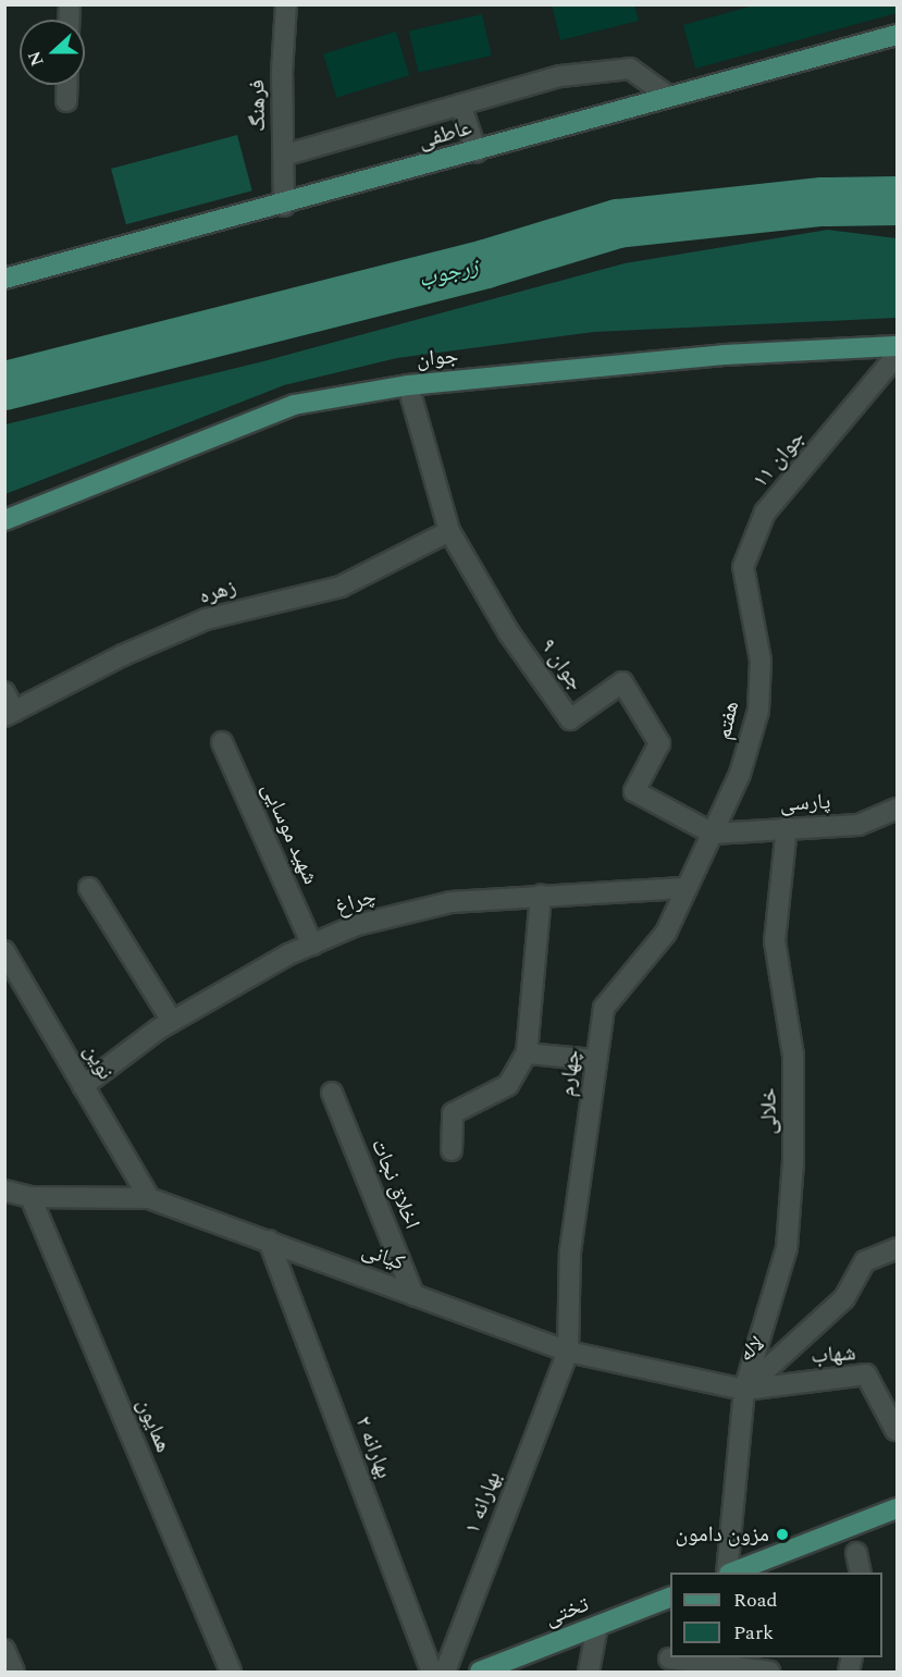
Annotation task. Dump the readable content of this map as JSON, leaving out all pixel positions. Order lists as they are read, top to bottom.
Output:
{
  "streets": {
    "main road": ["عاطفی", "جوان", "تختی"],
    "street": [
      "فرهنگ",
      "جوان ۱۱",
      "زهره",
      "جوان ۹",
      "هفتم",
      "پارسی",
      "شهید موسایی",
      "چراغ",
      "نوین",
      "چهارم",
      "خلالی",
      "اخلاق نجات",
      "کیانی",
      "لاله",
      "شهاب",
      "همایون",
      "بهارانه ۲",
      "بهارانه ۱"
    ]
  },
  "crossings": [
    ["فرهنگ", "عاطفی"],
    ["جوان", "جوان ۹"],
    ["جوان ۱۱", "هفتم"],
    ["زهره", "جوان ۹"],
    ["جوان ۹", "هفتم"],
    ["جوان ۹", "پارسی"],
    ["جوان ۹", "چهارم"],
    ["هفتم", "پارسی"],
    ["هفتم", "چهارم"],
    ["پارسی", "چهارم"],
    ["پارسی", "خلالی"],
    ["شهید موسایی", "چراغ"],
    ["چراغ", "نوین"],
    ["چراغ", "چهارم"],
    ["نوین", "کیانی"],
    ["چهارم", "کیانی"],
    ["چهارم", "بهارانه ۱"],
    ["خلالی", "کیانی"],
    ["خلالی", "لاله"],
    ["خلالی", "شهاب"],
    ["اخلاق نجات", "کیانی"],
    ["کیانی", "لاله"],
    ["کیانی", "شهاب"],
    ["کیانی", "همایون"],
    ["کیانی", "بهارانه ۲"],
    ["کیانی", "بهارانه ۱"],
    ["لاله", "شهاب"]
  ],
  "water": ["زرجوب"],
  "places": ["مزون دامون"],
  "legend": ["Road", "Park"],
  "north": "left"
}
